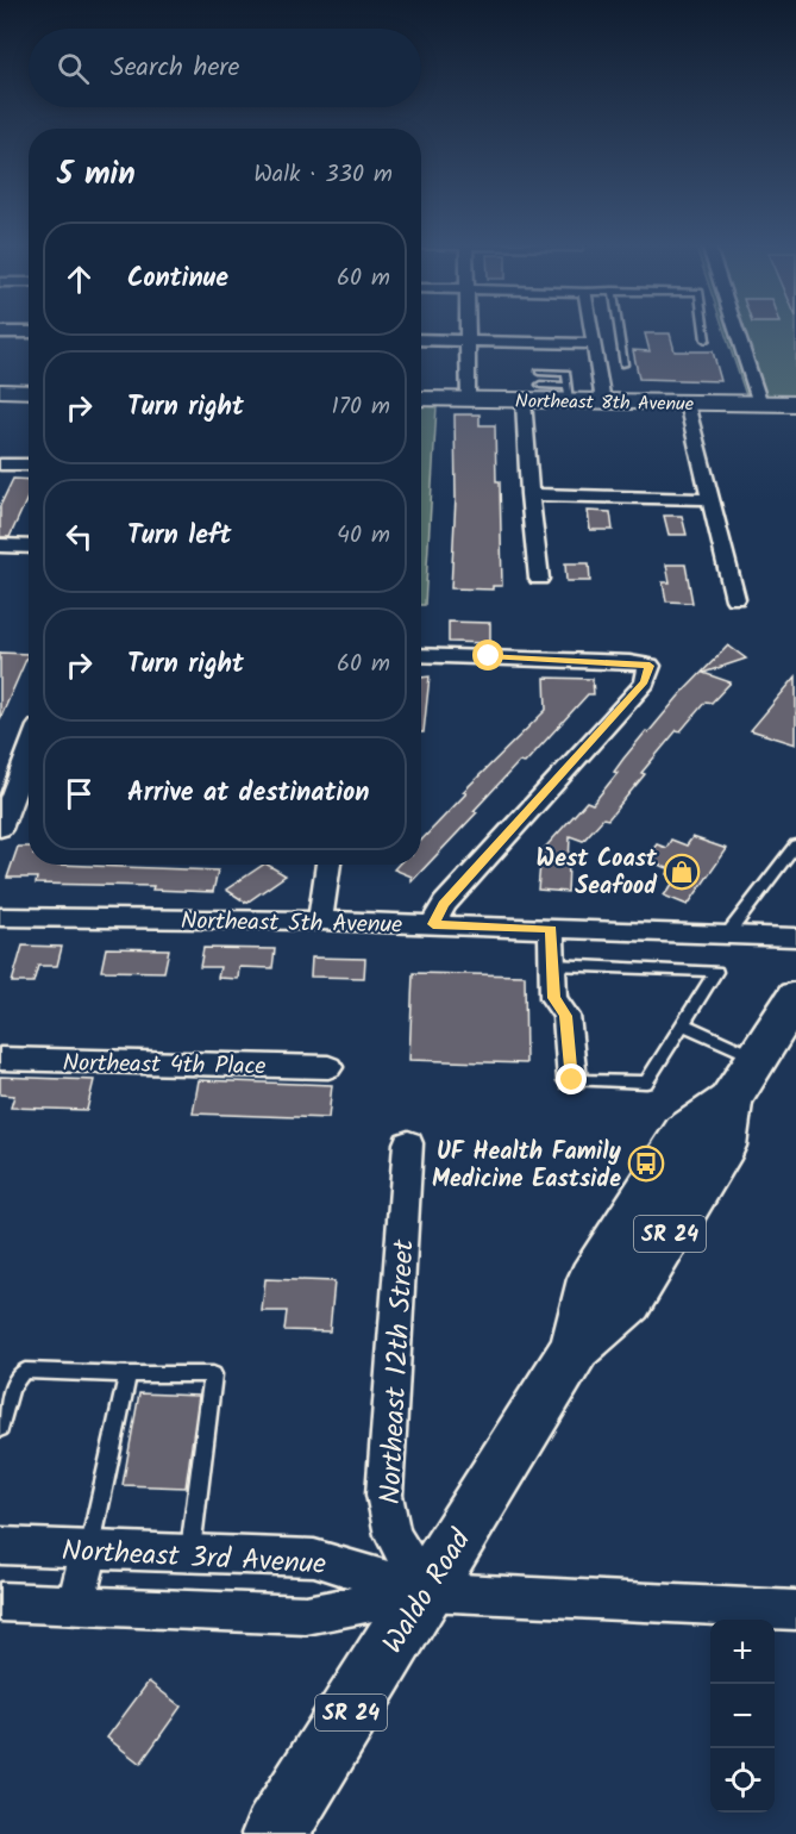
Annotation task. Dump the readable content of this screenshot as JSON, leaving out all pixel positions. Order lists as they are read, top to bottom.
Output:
{
  "streets": {
    "highway": ["SR 24", "Waldo Road"],
    "street": [
      "Northeast 8th Avenue",
      "Northeast 5th Avenue",
      "Northeast 4th Place",
      "Northeast 12th Street",
      "Northeast 3rd Avenue"
    ]
  },
  "crossings": [
    ["Northeast 12th Street", "Northeast 3rd Avenue"],
    ["Northeast 12th Street", "Waldo Road"],
    ["Northeast 3rd Avenue", "Waldo Road"]
  ],
  "places": {
    "shop": ["West Coast Seafood"],
    "bus stop": ["UF Health Family Medicine Eastside"]
  },
  "page": {
    "search": "Search here",
    "heading": ["5 min", "Walk · 330 m"],
    "list": [
      ["Continue", "60 m"],
      ["Turn right", "170 m"],
      ["Turn left", "40 m"],
      ["Turn right", "60 m"],
      "Arrive at destination"
    ],
    "map_buttons": ["+", "−"]
  }
}
